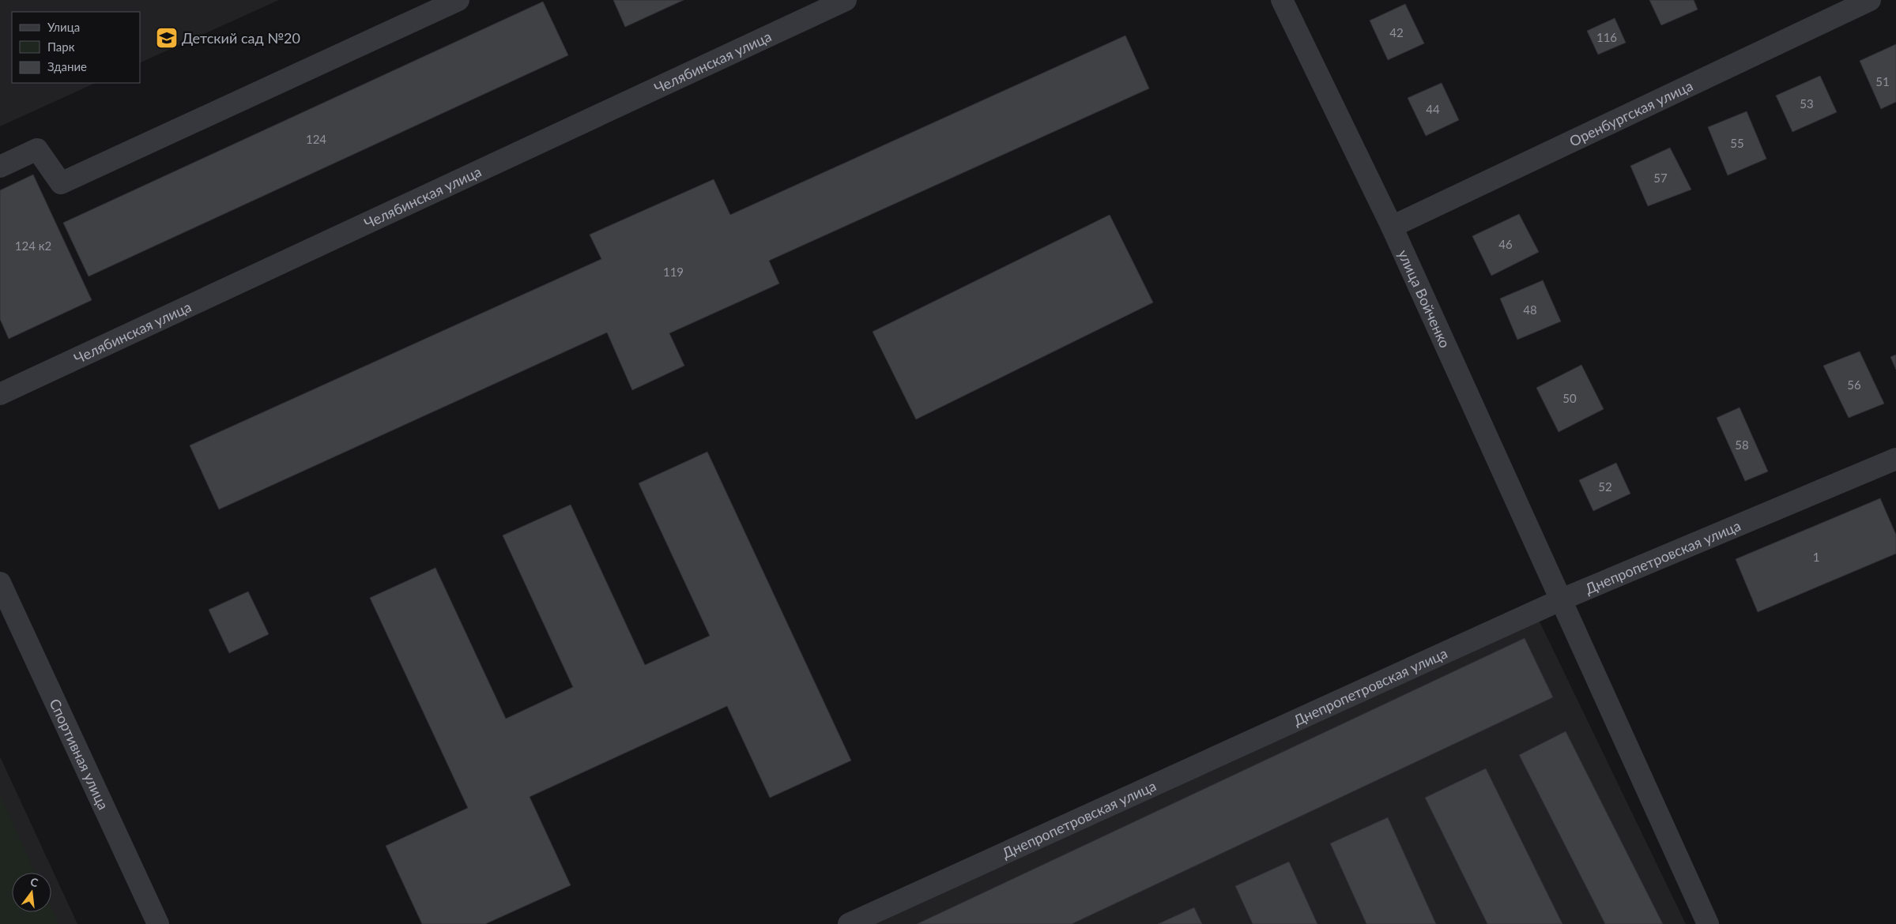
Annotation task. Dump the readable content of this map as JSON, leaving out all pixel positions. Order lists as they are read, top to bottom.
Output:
{
  "streets": {
    "street": [
      "Челябинская улица",
      "Оренбургская улица",
      "улица Войченко",
      "Днепропетровская улица",
      "Спортивная улица"
    ]
  },
  "crossings": [
    ["Оренбургская улица", "улица Войченко"],
    ["улица Войченко", "Днепропетровская улица"]
  ],
  "places": {
    "school or university": ["Детский сад №20"]
  },
  "house_numbers": [
    "42",
    "116",
    "51",
    "53",
    "44",
    "124",
    "55",
    "57",
    "46",
    "124 к2",
    "119",
    "48",
    "56",
    "50",
    "58",
    "52",
    "1"
  ],
  "legend": ["Улица", "Парк", "Здание"],
  "north": "top"
}
